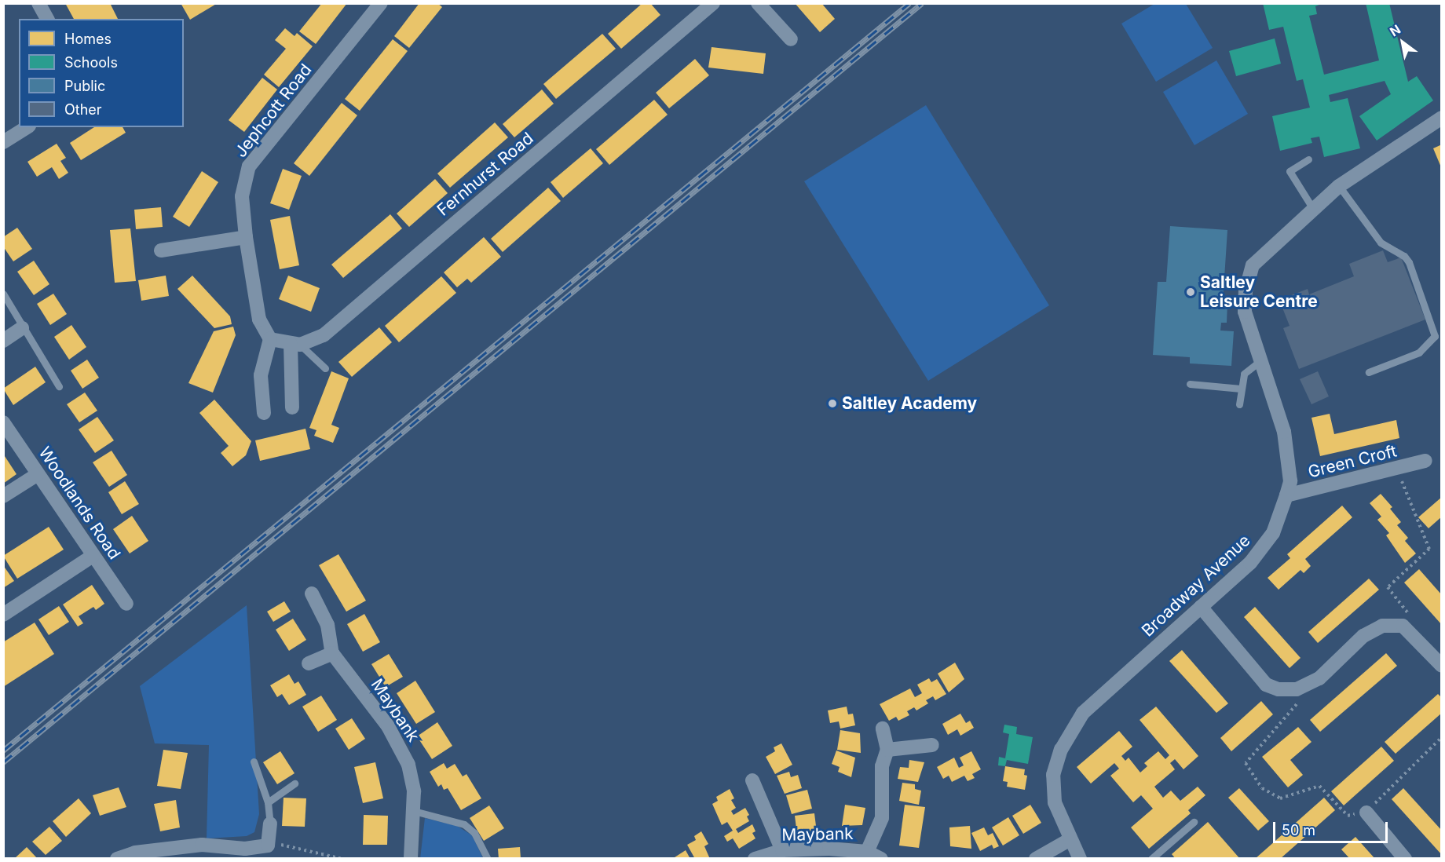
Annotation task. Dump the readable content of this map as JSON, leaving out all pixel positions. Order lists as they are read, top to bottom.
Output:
{
  "streets": {
    "street": [
      "Jephcott Road",
      "Fernhurst Road",
      "Green Croft",
      "Woodlands Road",
      "Broadway Avenue",
      "Maybank"
    ]
  },
  "crossings": [
    ["Green Croft", "Broadway Avenue"]
  ],
  "places": ["Saltley Leisure Centre", "Saltley Academy"],
  "legend": [
    "Homes",
    "Schools",
    "Public",
    "Other"
  ],
  "scale_bar": "50 m",
  "north": "top left"
}
